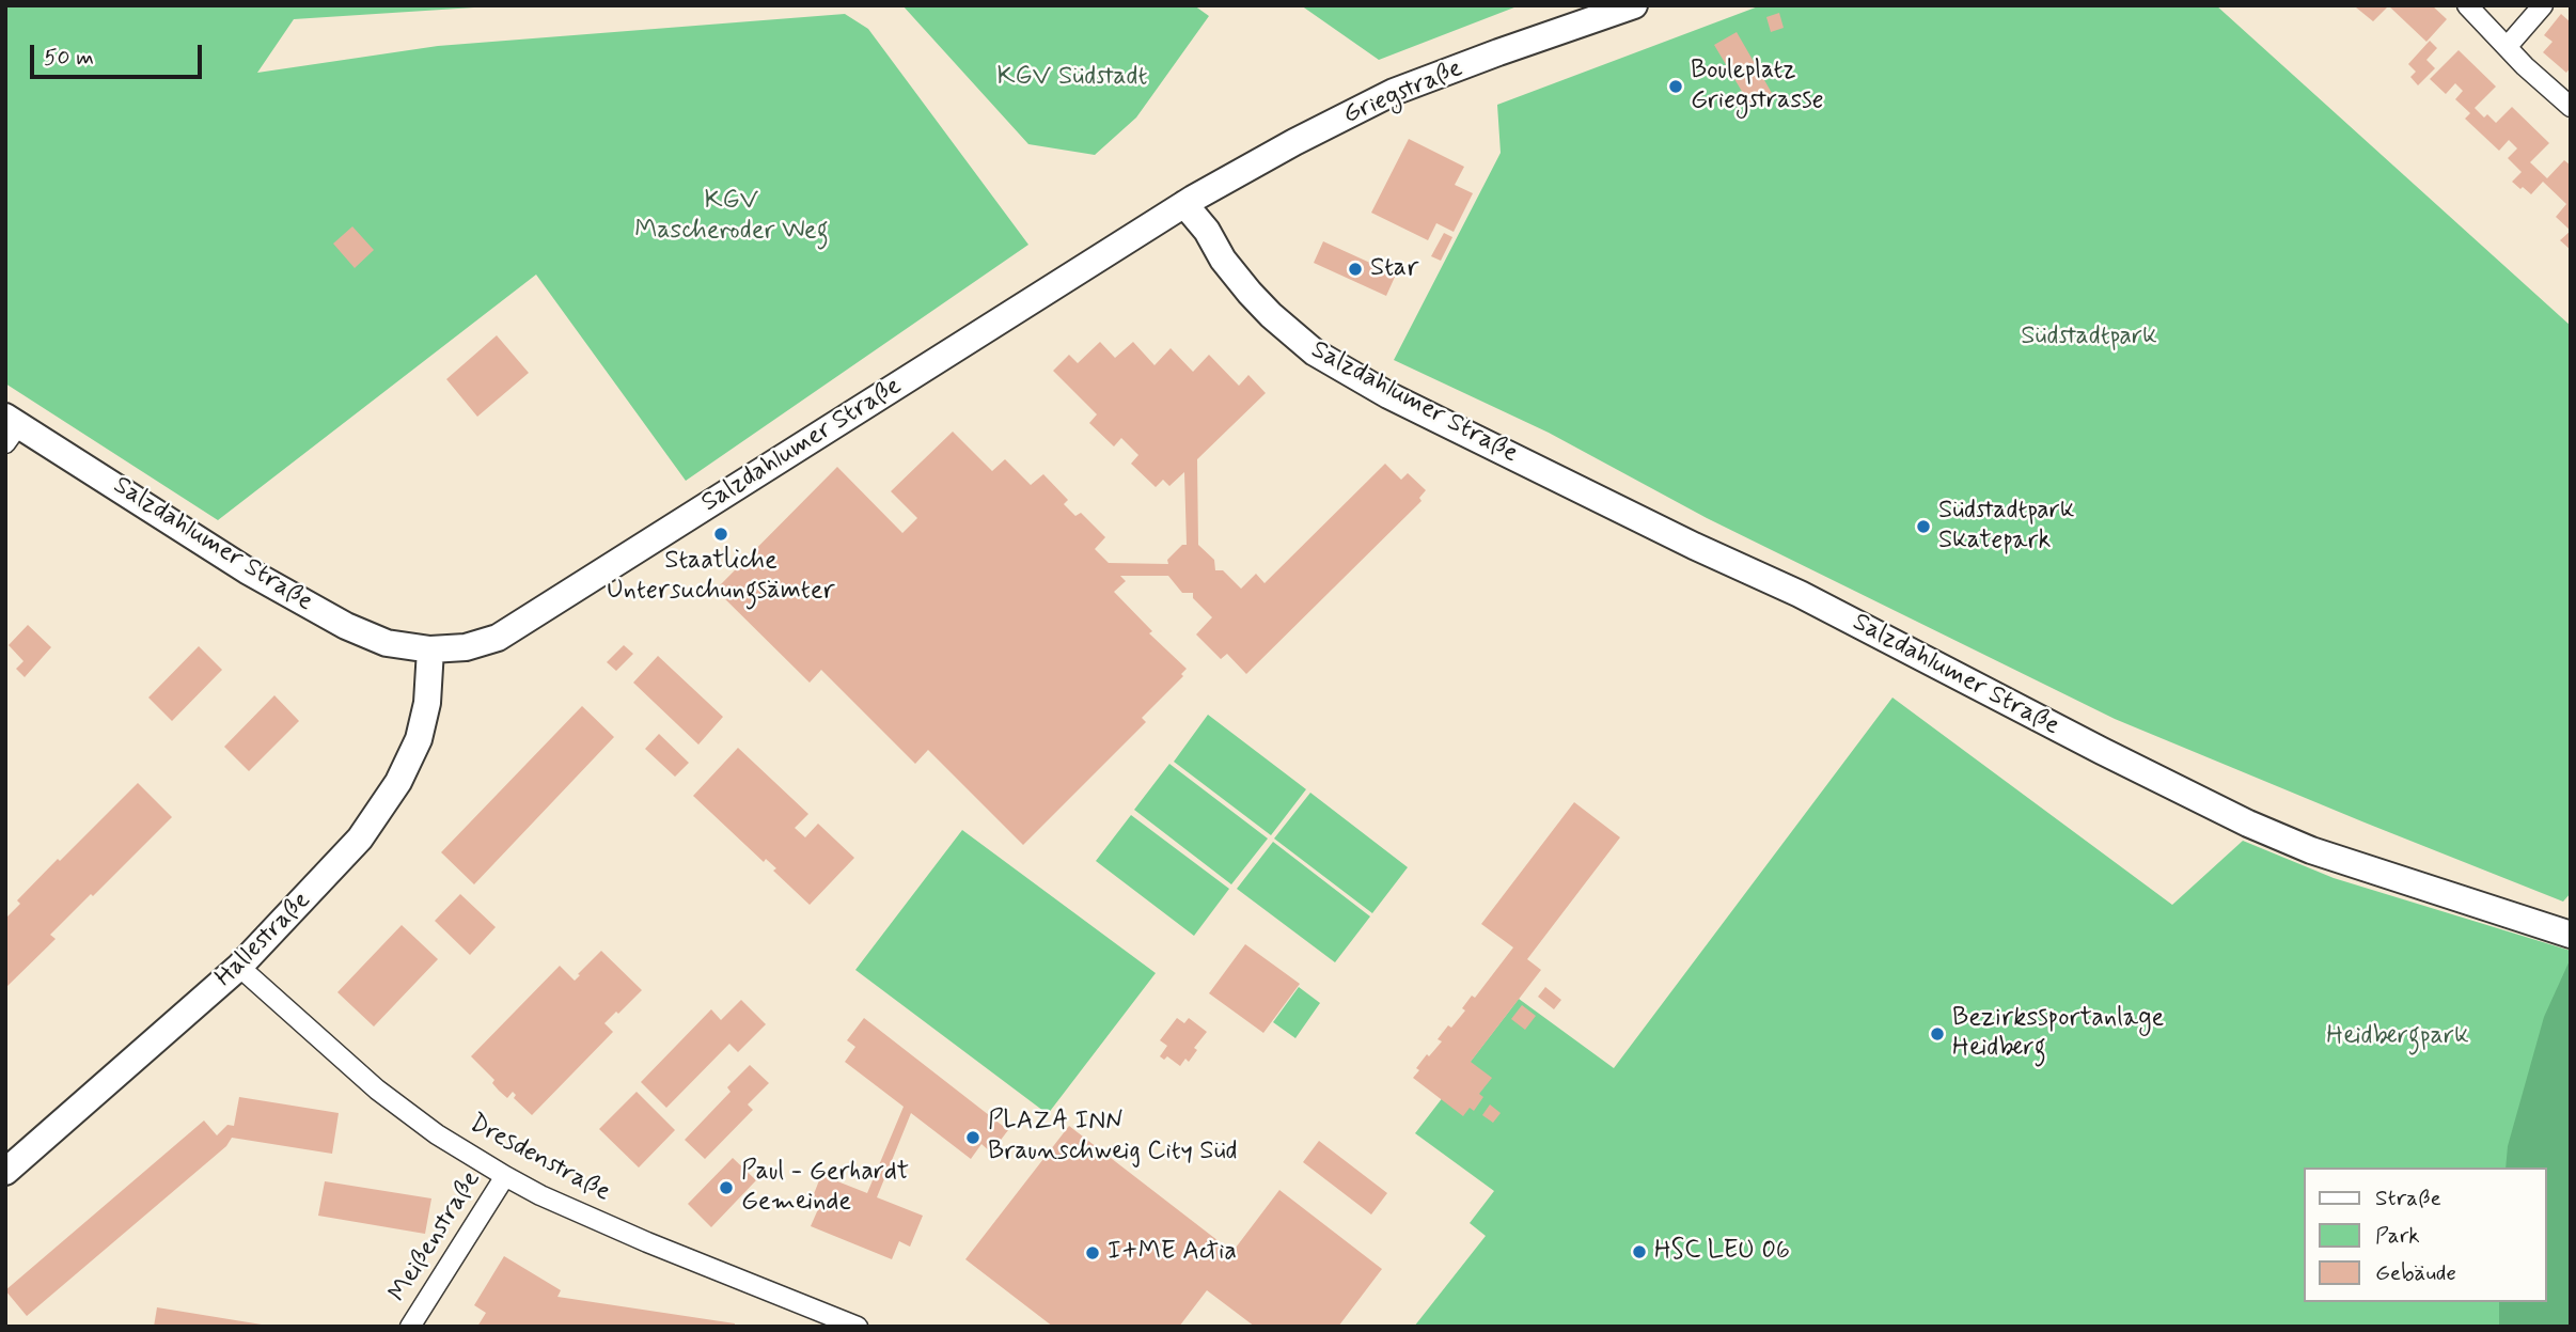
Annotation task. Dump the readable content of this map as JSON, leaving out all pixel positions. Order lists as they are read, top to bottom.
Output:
{
  "streets": {
    "main road": ["Griegstraße", "Salzdahlumer Straße", "Hallestraße"],
    "street": ["Dresdenstraße", "Meißenstraße"]
  },
  "crossings": [
    ["Griegstraße", "Salzdahlumer Straße"],
    ["Salzdahlumer Straße", "Hallestraße"],
    ["Hallestraße", "Dresdenstraße"],
    ["Dresdenstraße", "Meißenstraße"]
  ],
  "parks": [
    "KGV Südstadt",
    "KGV Mascheroder Weg",
    "Südstadtpark",
    "Heidbergpark"
  ],
  "places": [
    "Bouleplatz Griegstrasse",
    "Star",
    "Südstadtpark Skatepark",
    "Staatliche Untersuchungsämter",
    "Bezirkssportanlage Heidberg",
    "PLAZA INN Braunschweig City Süd",
    "Paul - Gerhardt Gemeinde",
    "HSC LEU 06",
    "I+ME Actia"
  ],
  "legend": ["Straße", "Park", "Gebäude"],
  "scale_bar": "50 m"
}
